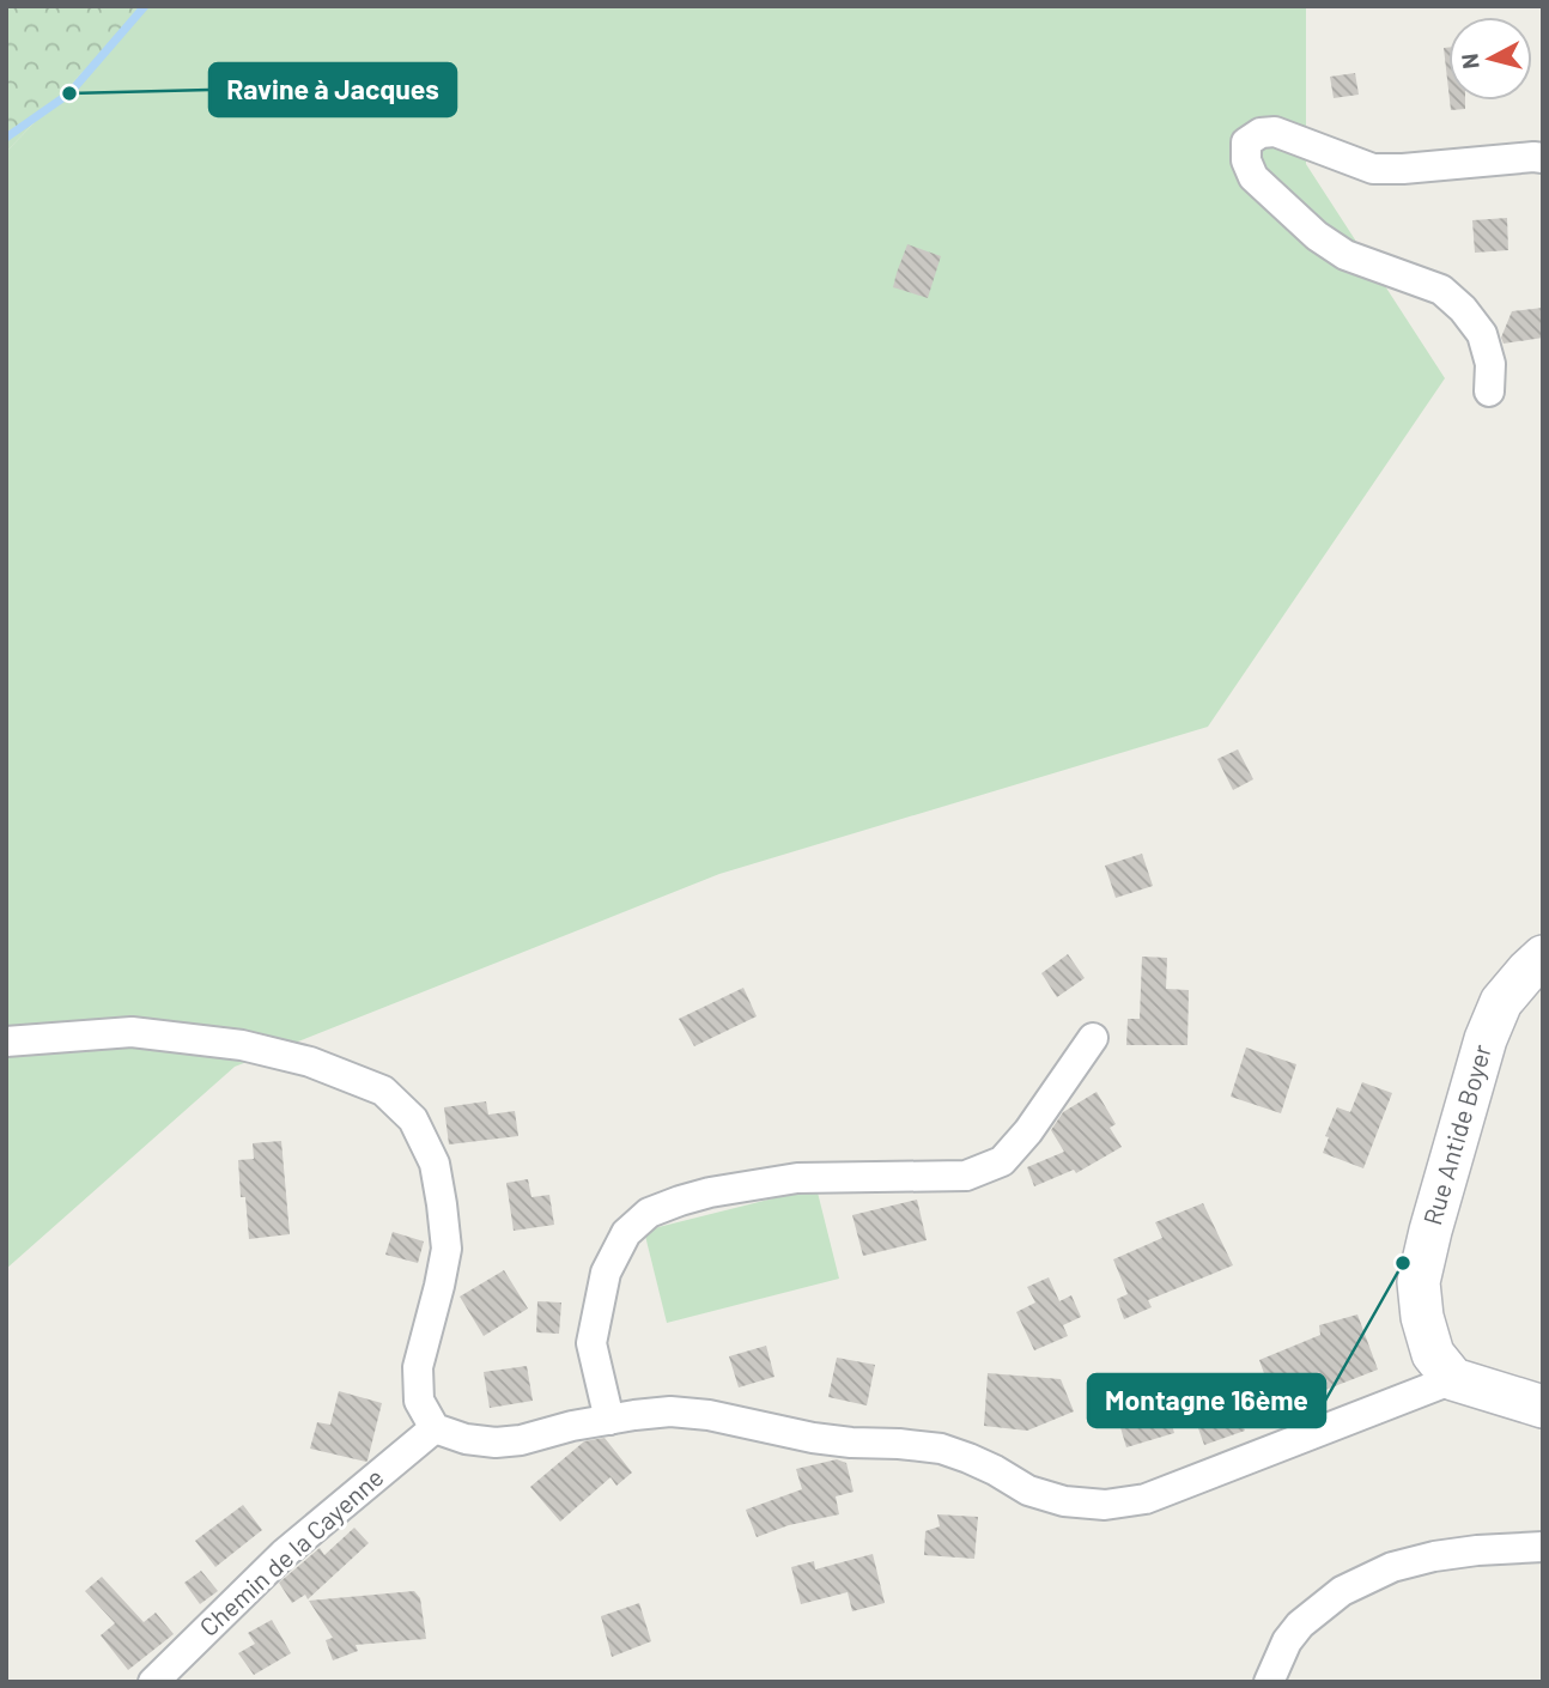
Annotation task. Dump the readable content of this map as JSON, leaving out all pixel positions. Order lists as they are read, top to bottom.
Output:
{
  "streets": {
    "main road": ["Rue Antide Boyer"],
    "street": ["Chemin de la Cayenne"]
  },
  "places": ["Ravine à Jacques", "Montagne 16ème"],
  "north": "left"
}
